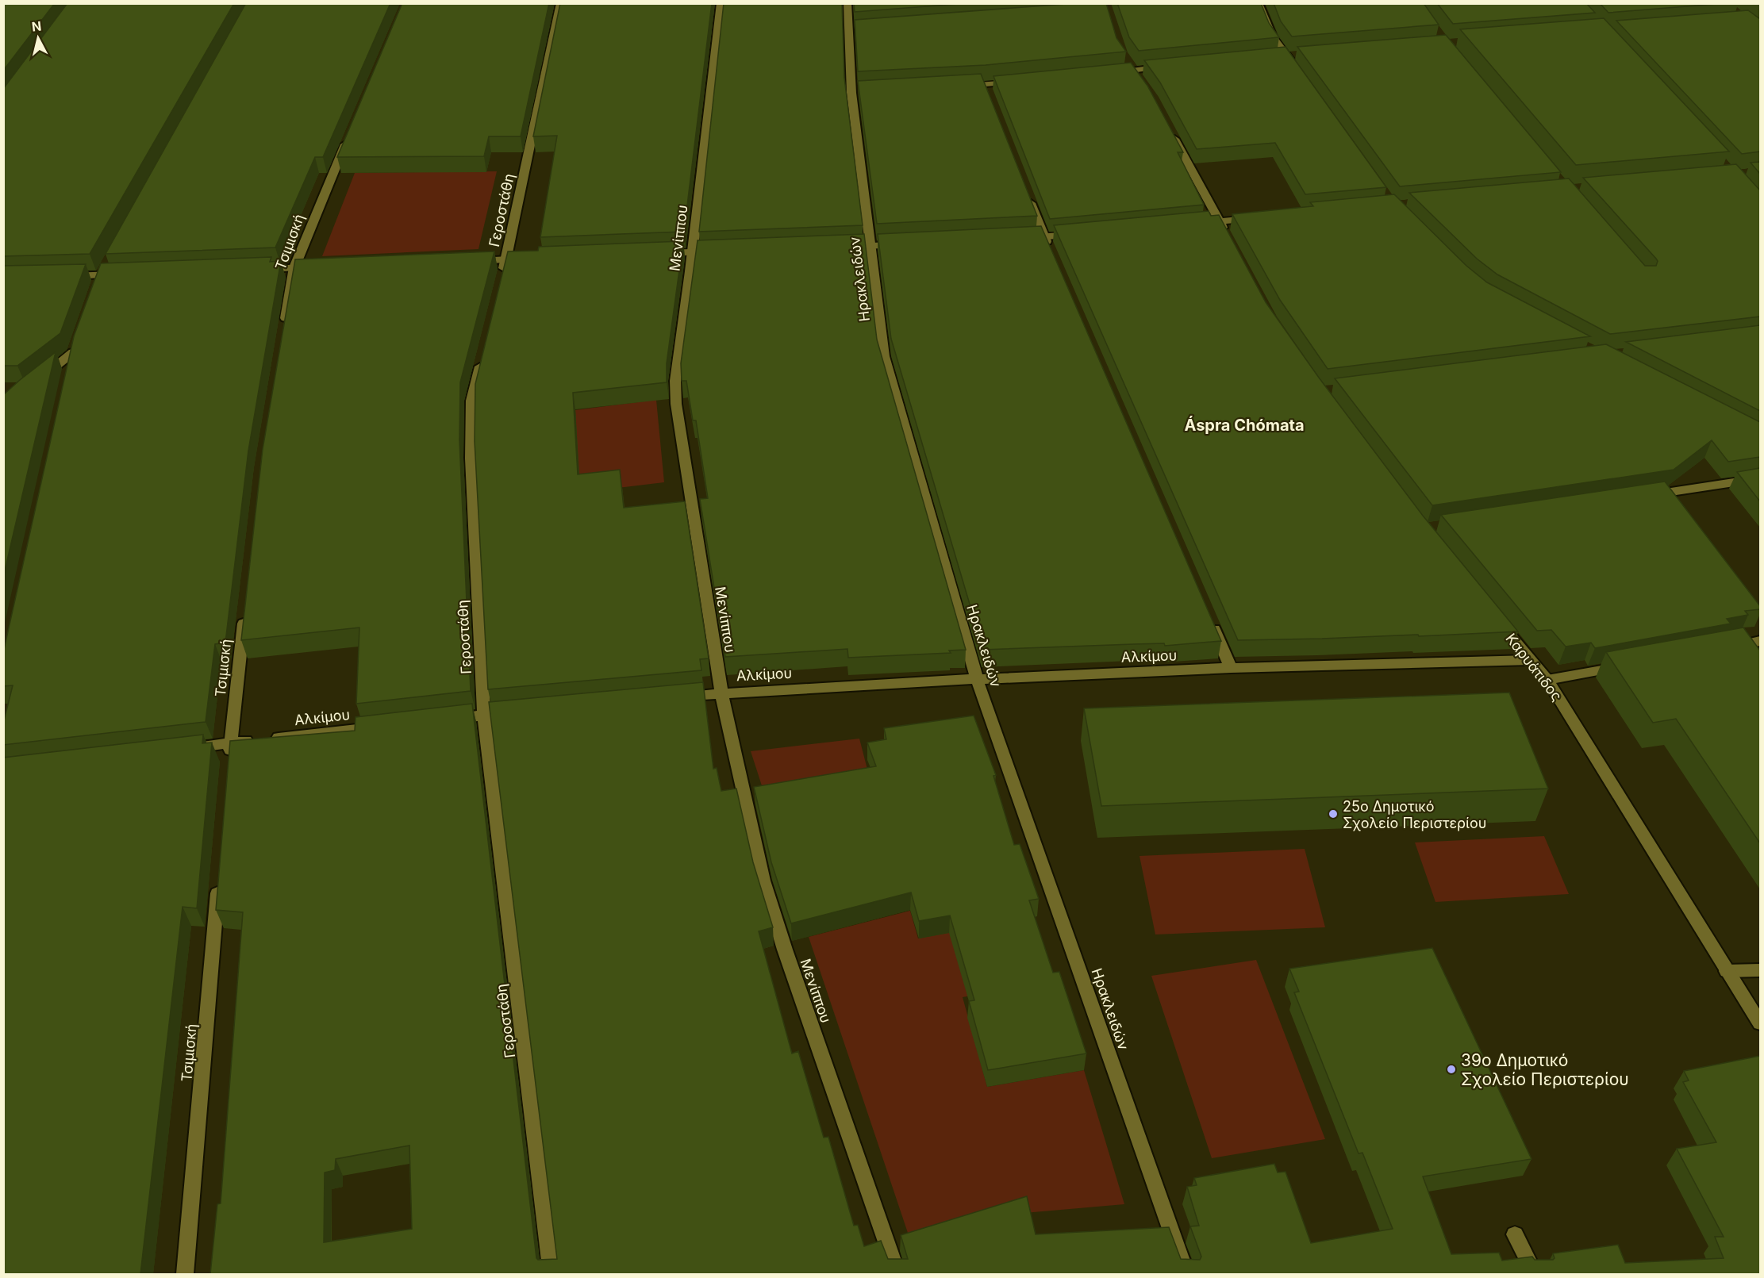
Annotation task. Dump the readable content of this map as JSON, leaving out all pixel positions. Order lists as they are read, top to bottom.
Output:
{
  "streets": {
    "street": [
      "Γεροστάθη",
      "Μενίππου",
      "Τσιμισκή",
      "Ηρακλειδών",
      "Αλκίμου",
      "Καρυάτιδος"
    ]
  },
  "crossings": [
    ["Μενίππου", "Αλκίμου"],
    ["Τσιμισκή", "Αλκίμου"],
    ["Ηρακλειδών", "Αλκίμου"],
    ["Αλκίμου", "Καρυάτιδος"]
  ],
  "districts": ["Áspra Chómata"],
  "places": ["25ο Δημοτικό Σχολείο Περιστερίου", "39ο Δημοτικό Σχολείο Περιστερίου"],
  "north": "top"
}
